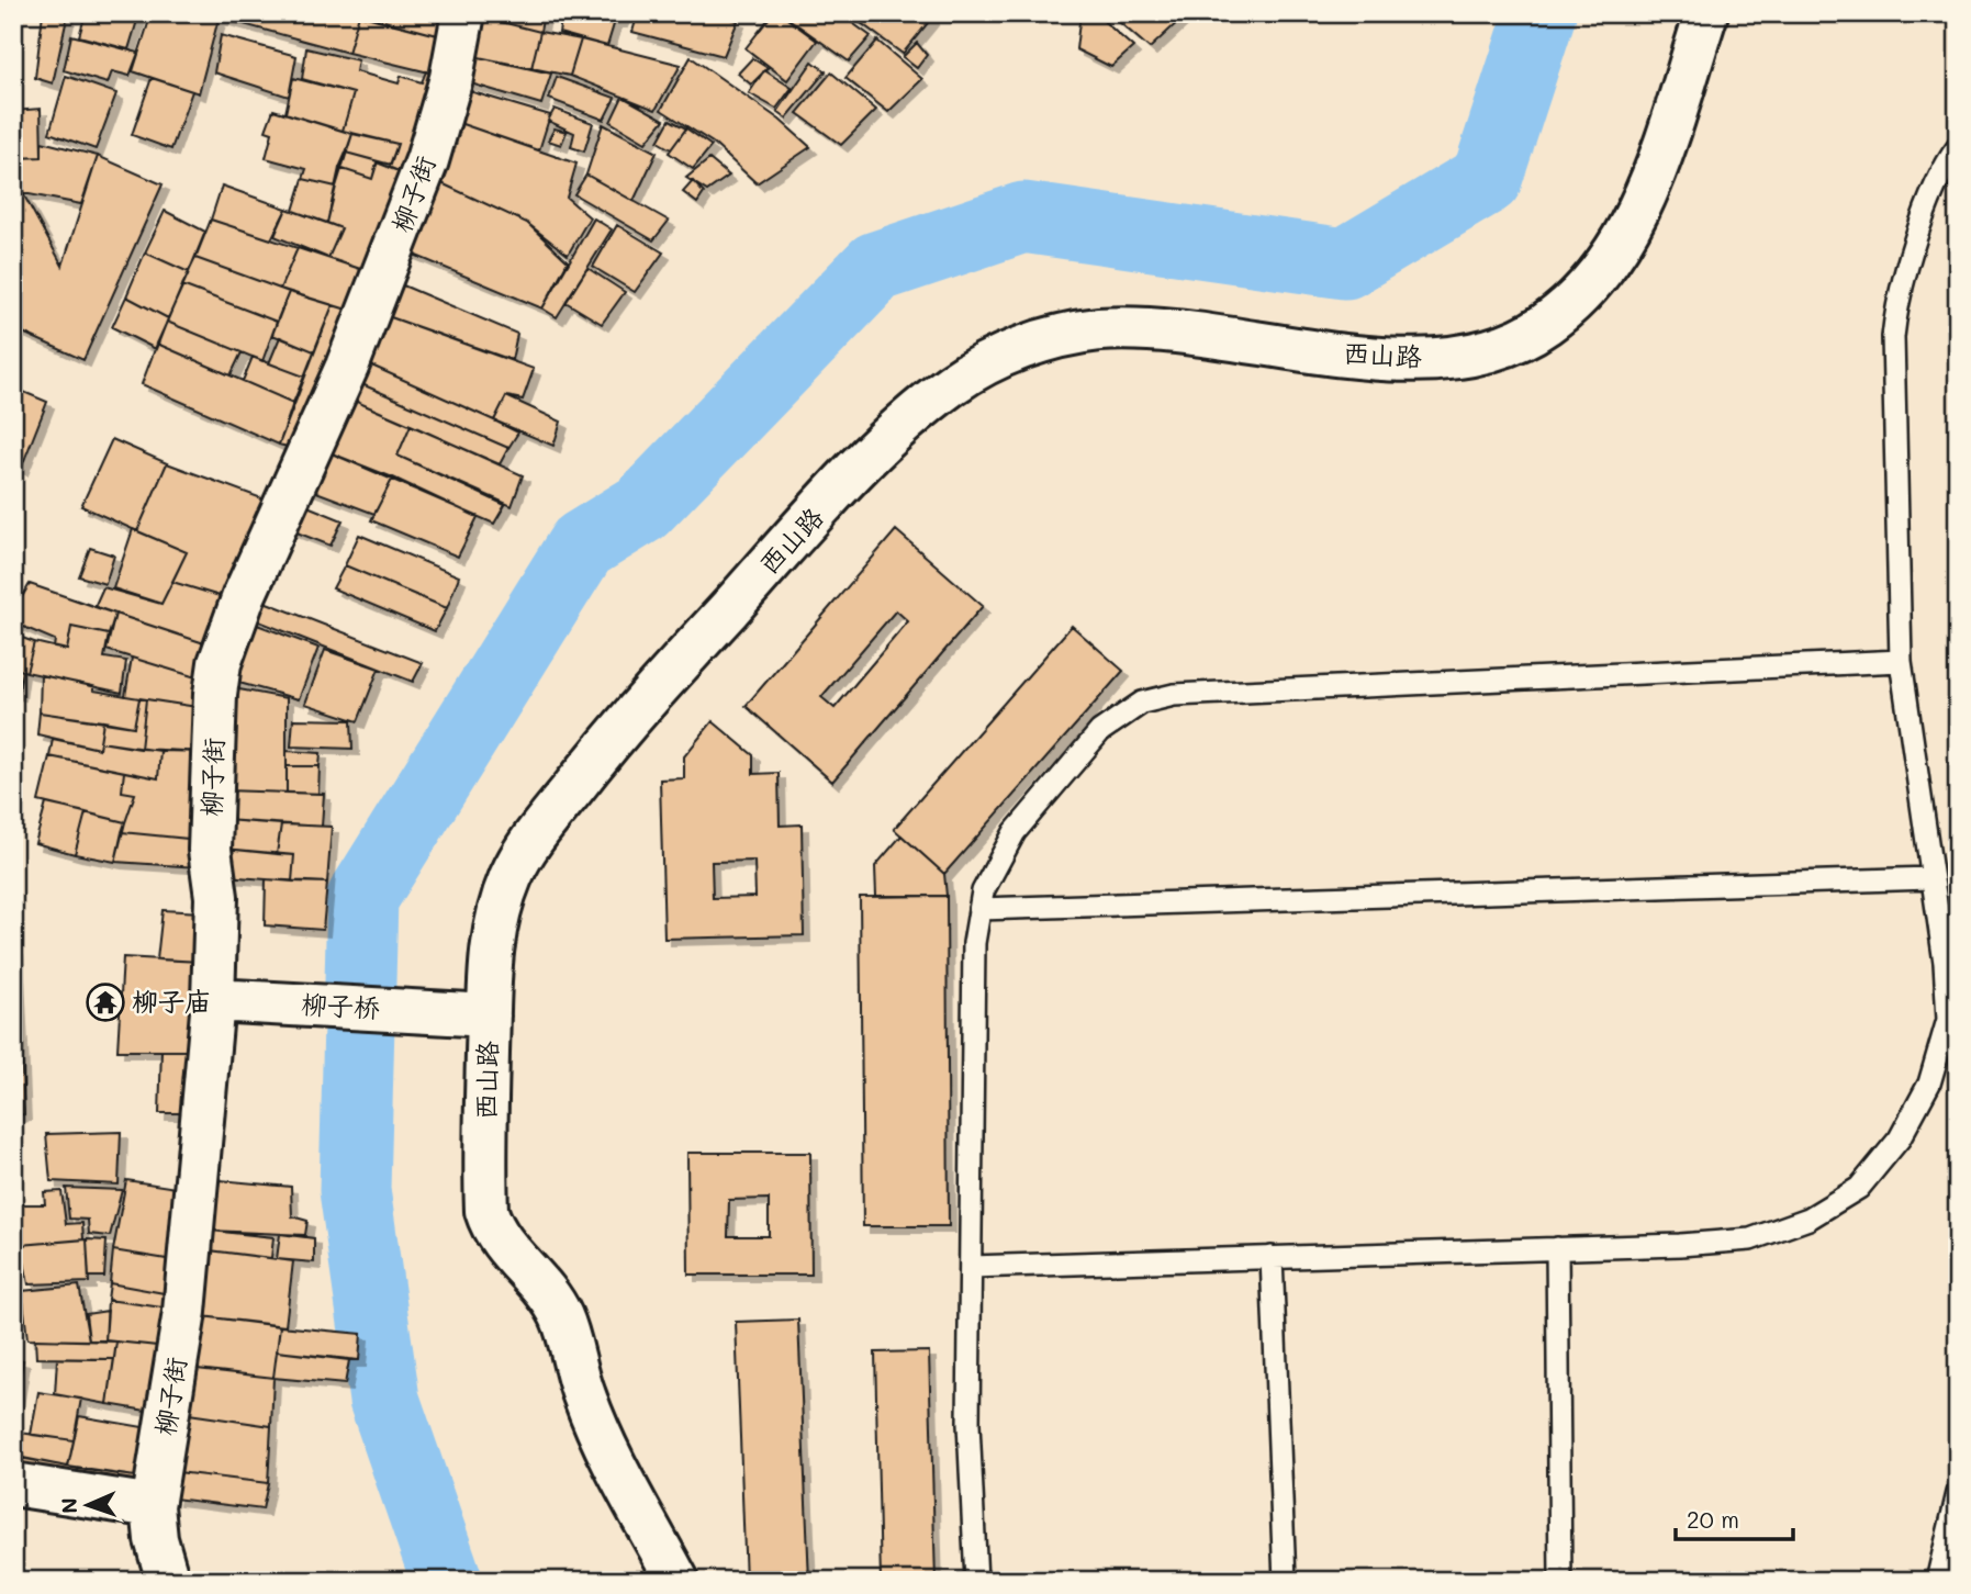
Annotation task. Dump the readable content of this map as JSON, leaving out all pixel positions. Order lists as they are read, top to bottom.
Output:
{
  "streets": {
    "street": ["柳子街", "西山路", "柳子桥"]
  },
  "crossings": [
    ["柳子街", "柳子桥"],
    ["西山路", "柳子桥"]
  ],
  "places": {
    "temple": ["柳子庙"]
  },
  "scale_bar": "20 m",
  "north": "left"
}
